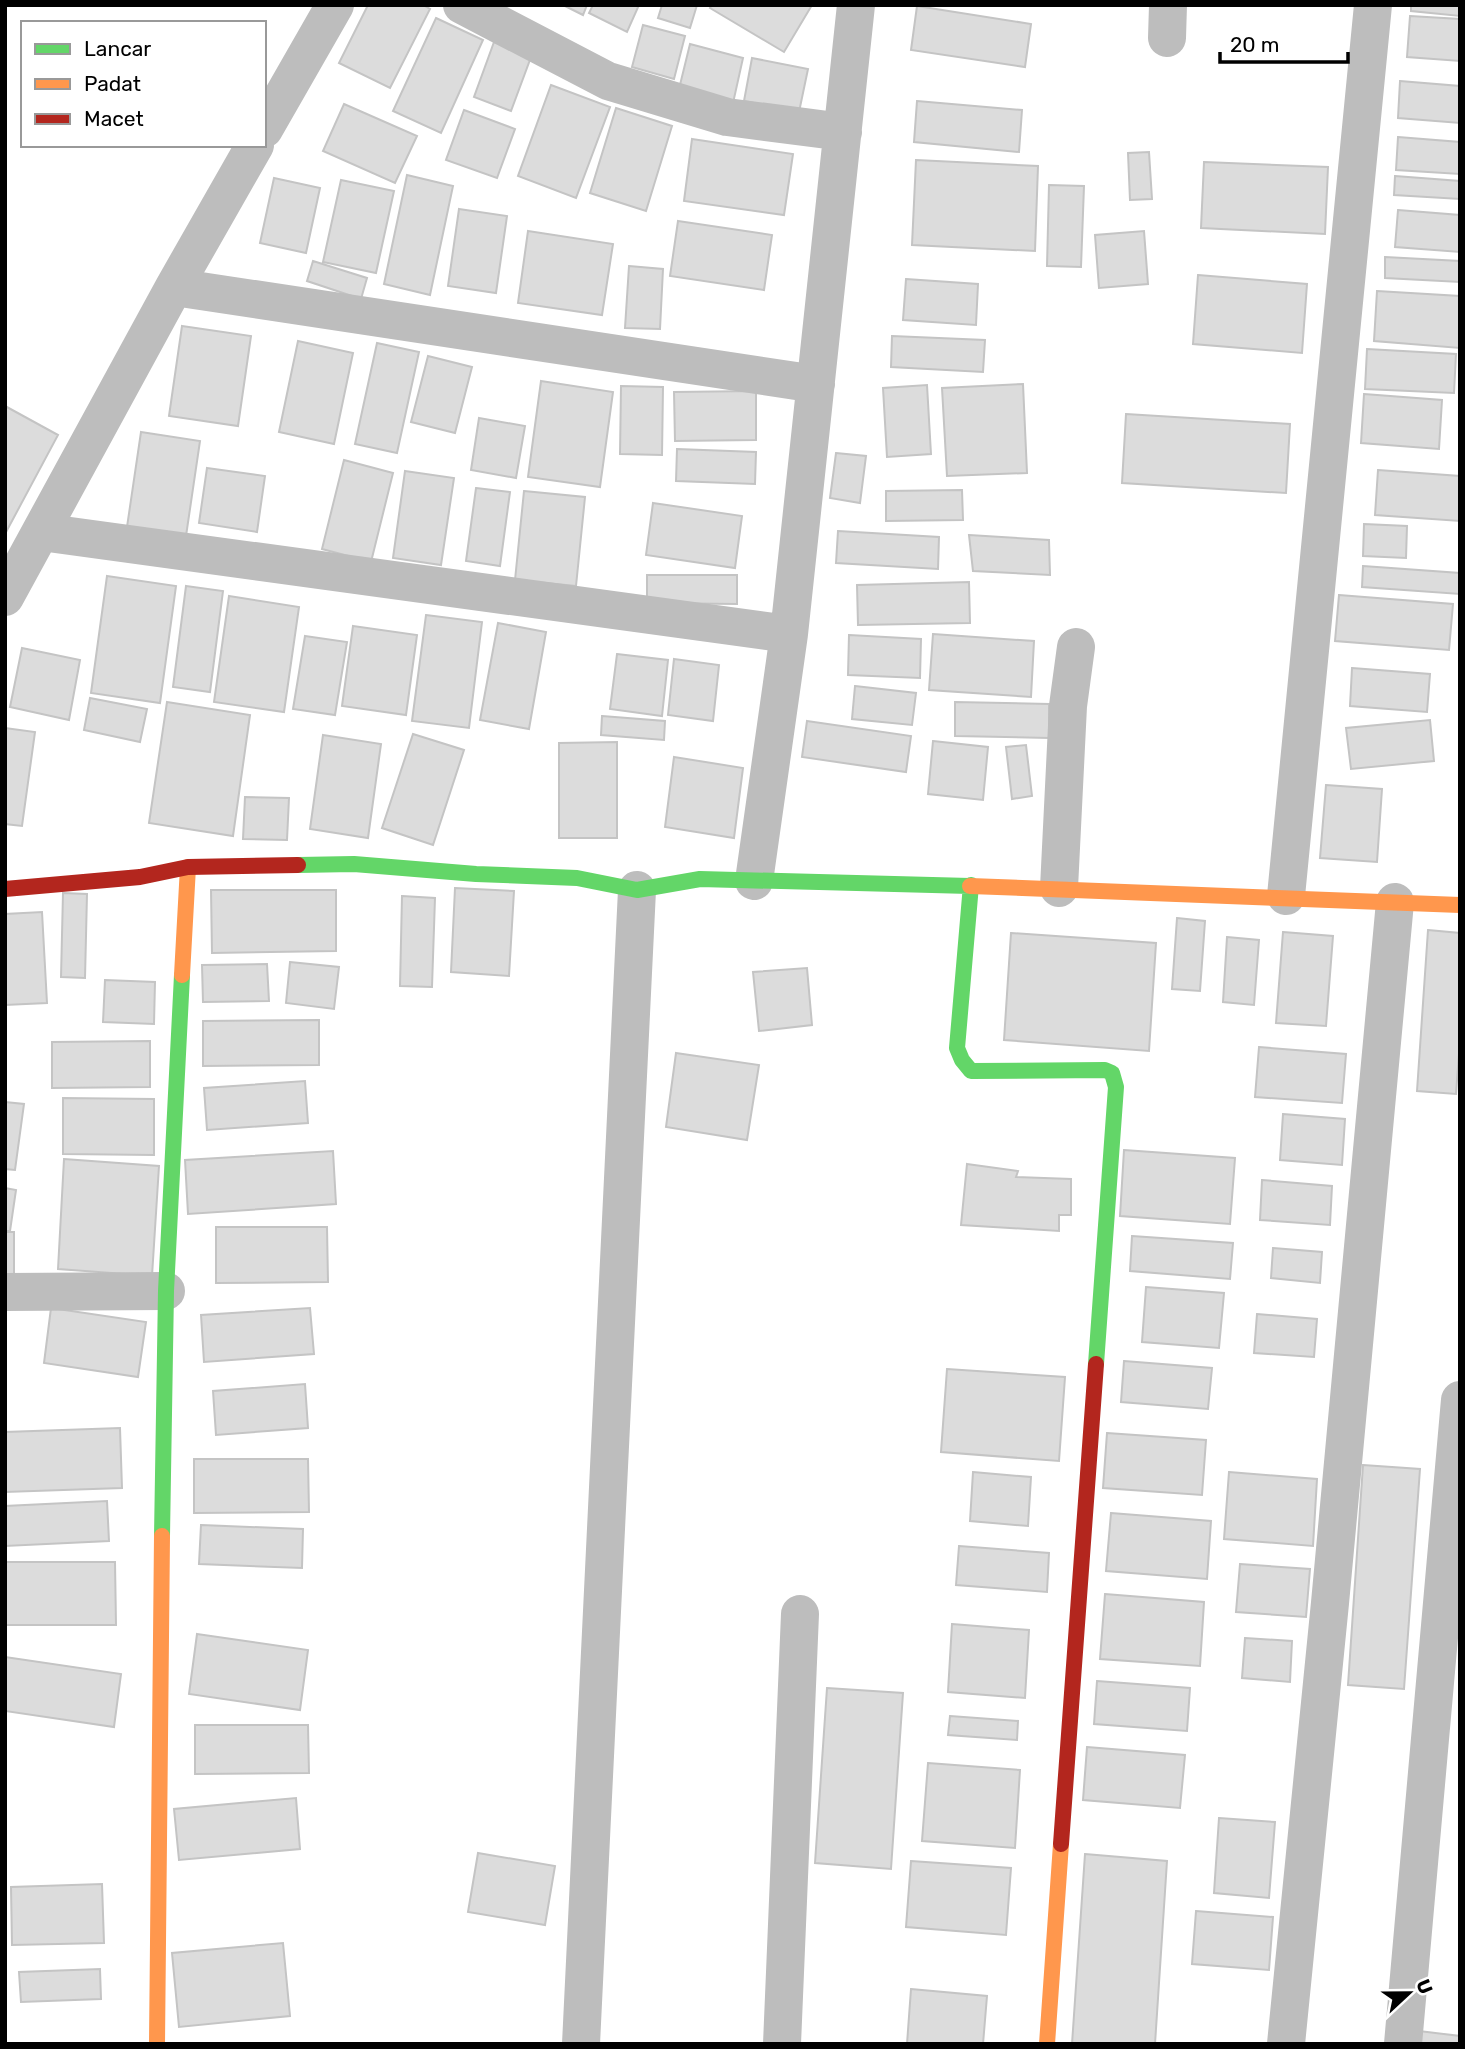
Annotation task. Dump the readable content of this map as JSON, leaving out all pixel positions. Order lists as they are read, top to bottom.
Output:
{
  "legend": ["Lancar", "Padat", "Macet"],
  "scale_bar": "20 m",
  "north": "right"
}
